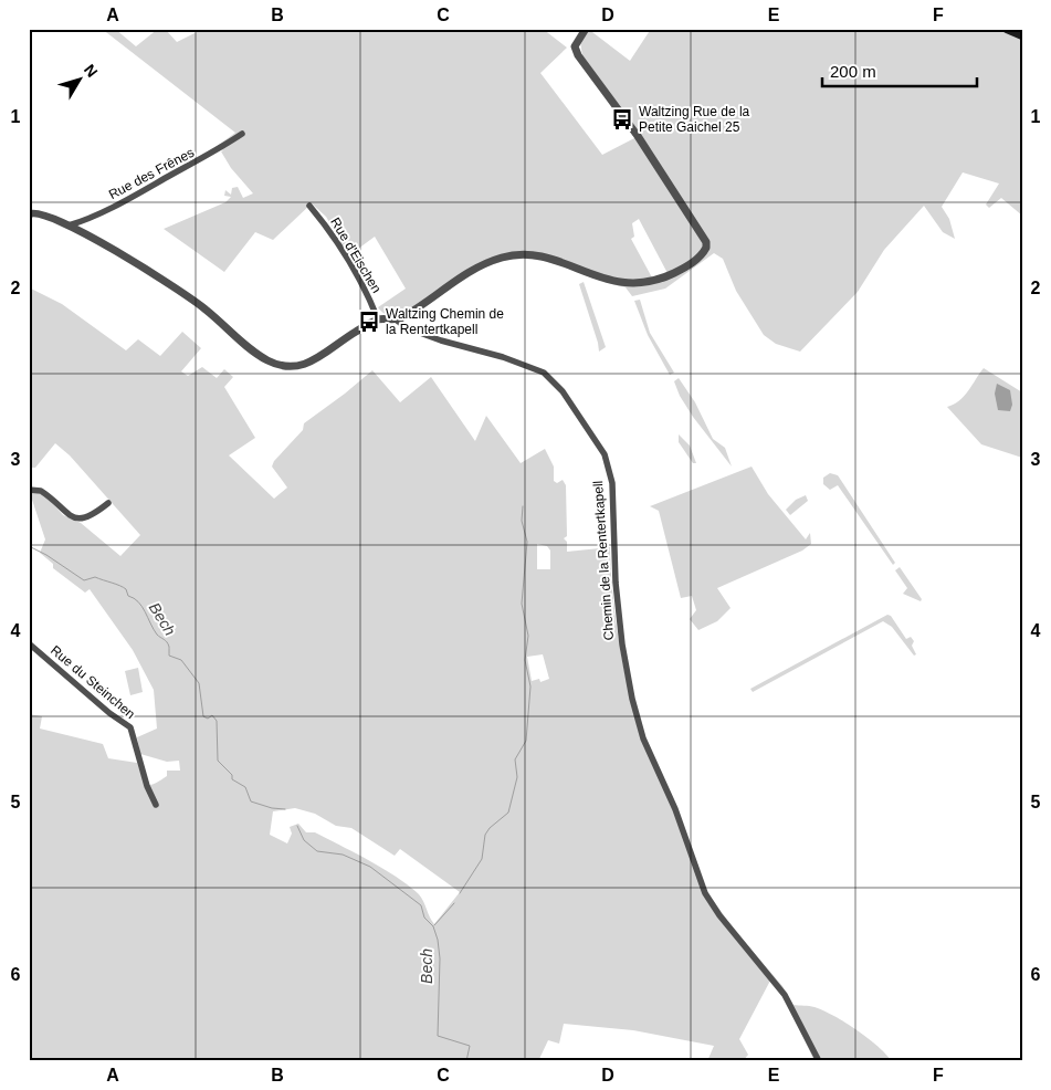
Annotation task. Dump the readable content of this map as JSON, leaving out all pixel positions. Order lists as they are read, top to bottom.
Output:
{
  "streets": {
    "street": [
      "Rue des Frênes",
      "Rue d'Eischen",
      "Chemin de la Rentertkapell",
      "Rue du Steinchen"
    ]
  },
  "crossings": [
    ["Rue des Frênes", "Chemin de la Rentertkapell"],
    ["Rue d'Eischen", "Chemin de la Rentertkapell"]
  ],
  "water": ["Bech"],
  "places": {
    "bus stop": ["Waltzing Rue de la Petite Gaichel 25", "Waltzing Chemin de la Rentertkapell"]
  },
  "scale_bar": "200 m",
  "north": "top right",
  "grid": {
    "columns": [
      "A",
      "B",
      "C",
      "D",
      "E",
      "F"
    ],
    "rows": [
      "1",
      "2",
      "3",
      "4",
      "5",
      "6"
    ]
  }
}
